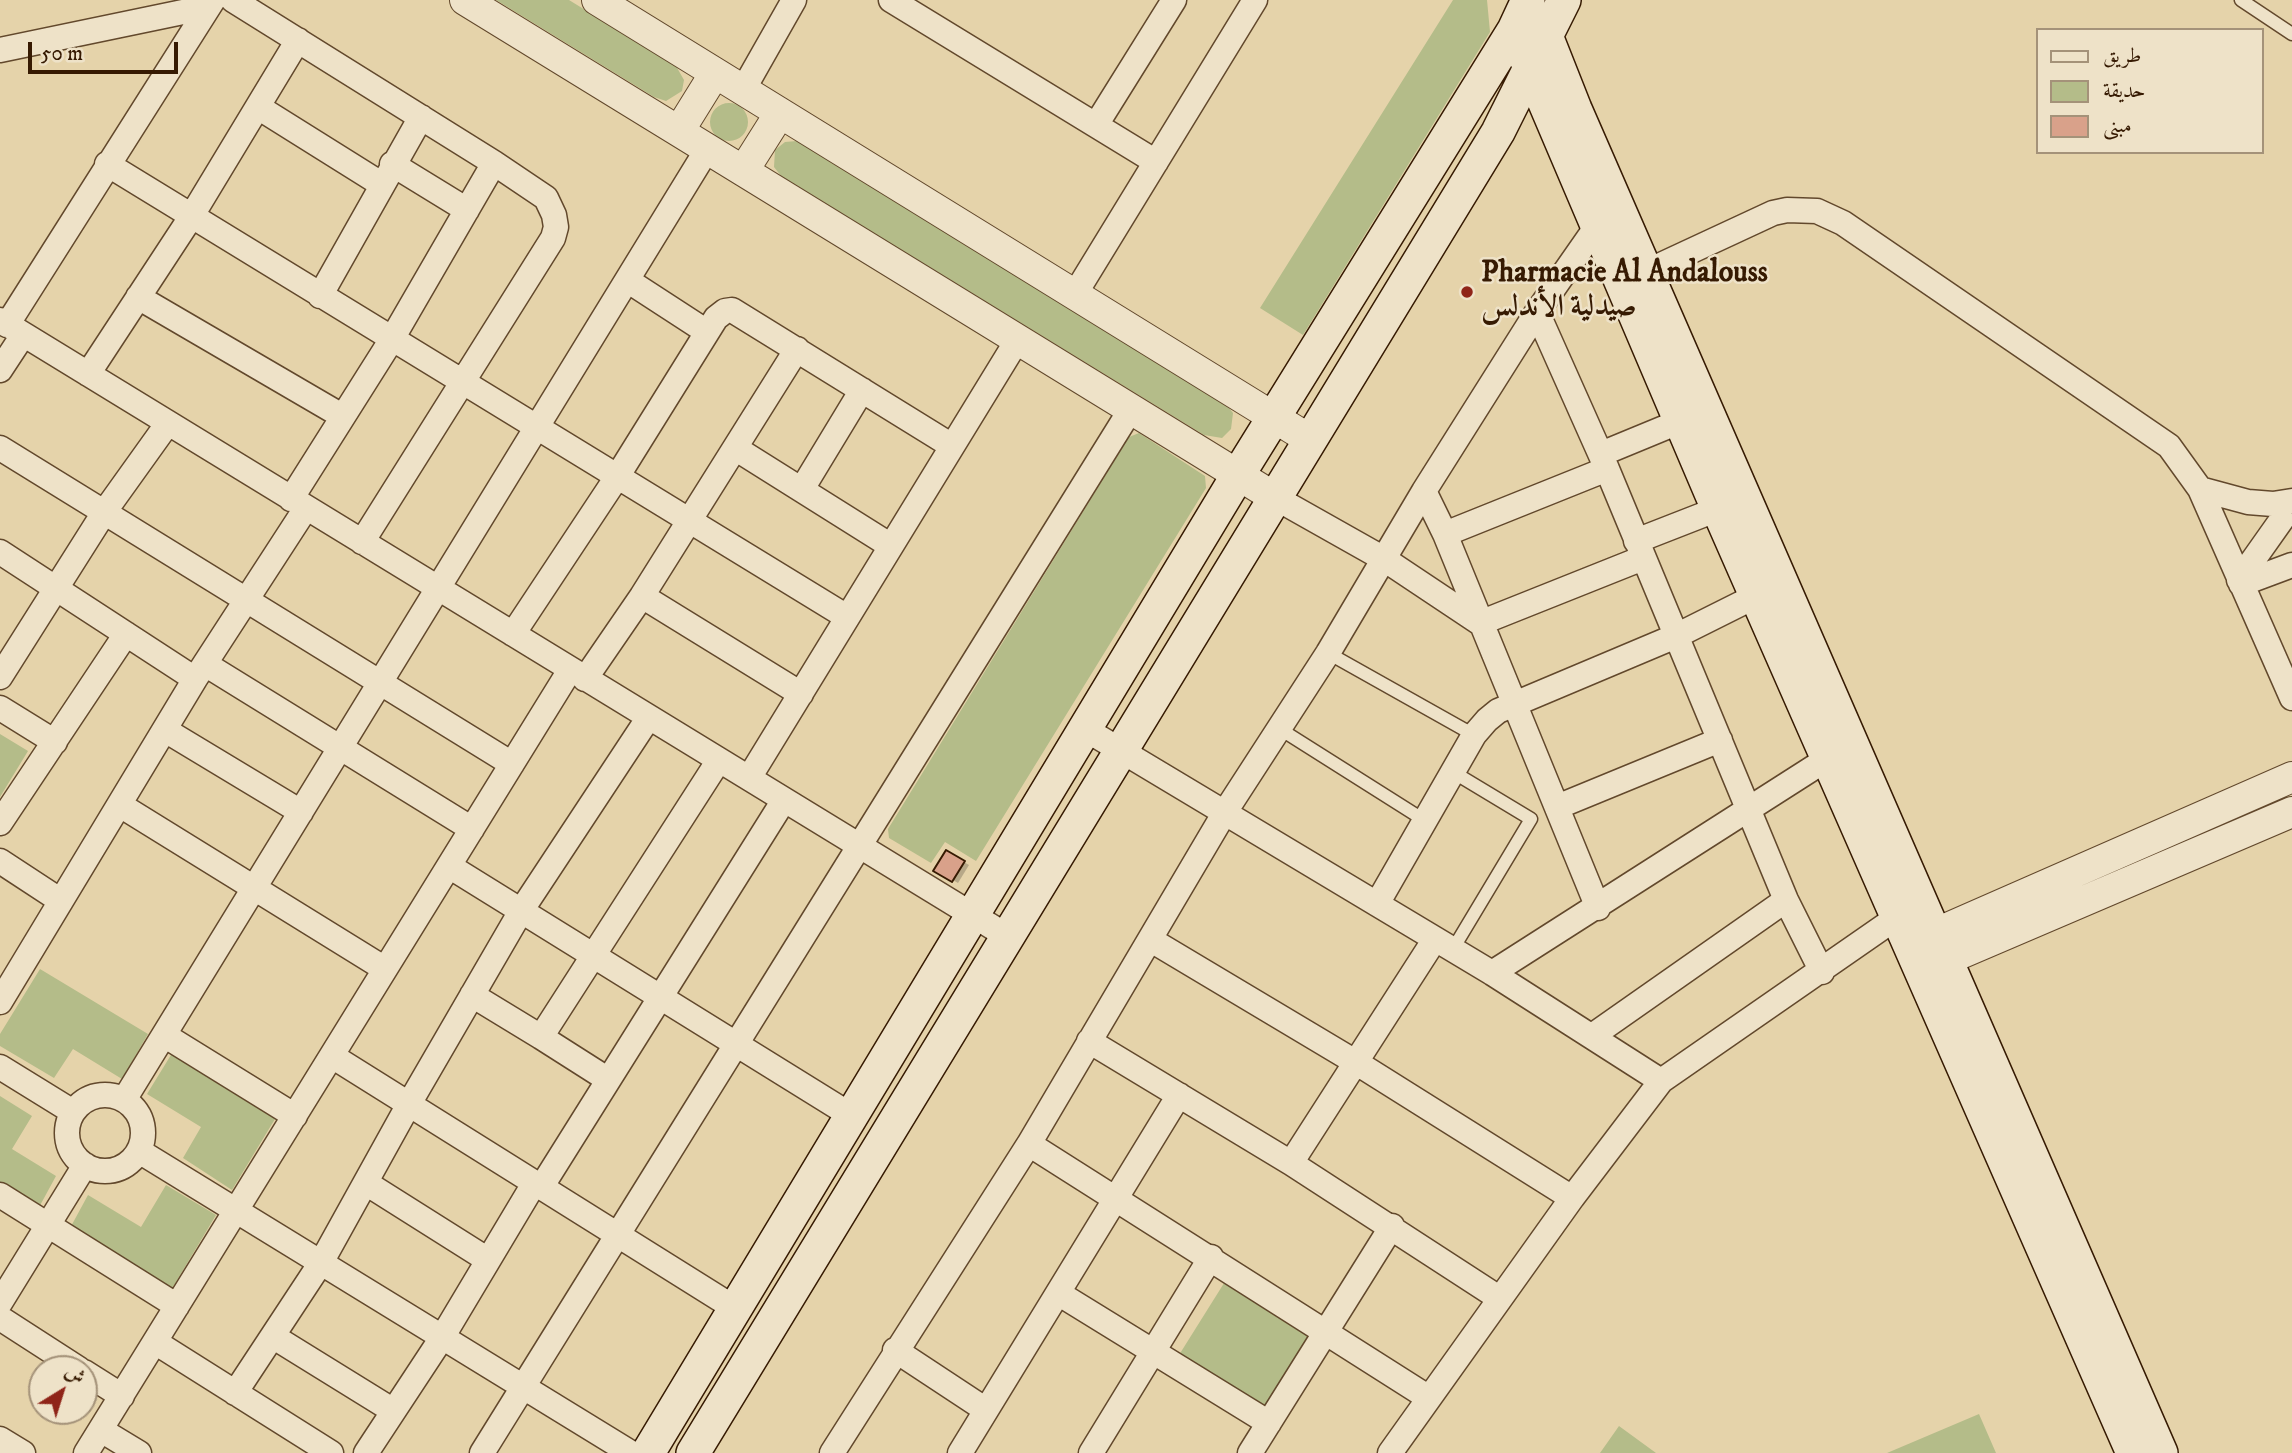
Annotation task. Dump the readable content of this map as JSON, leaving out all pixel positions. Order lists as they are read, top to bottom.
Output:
{
  "places": ["Pharmacie Al Andalouss صيدلية الأندلس"],
  "legend": ["طريق", "حديقة", "مبنى"],
  "scale_bar": "50 m",
  "north": "top right"
}
